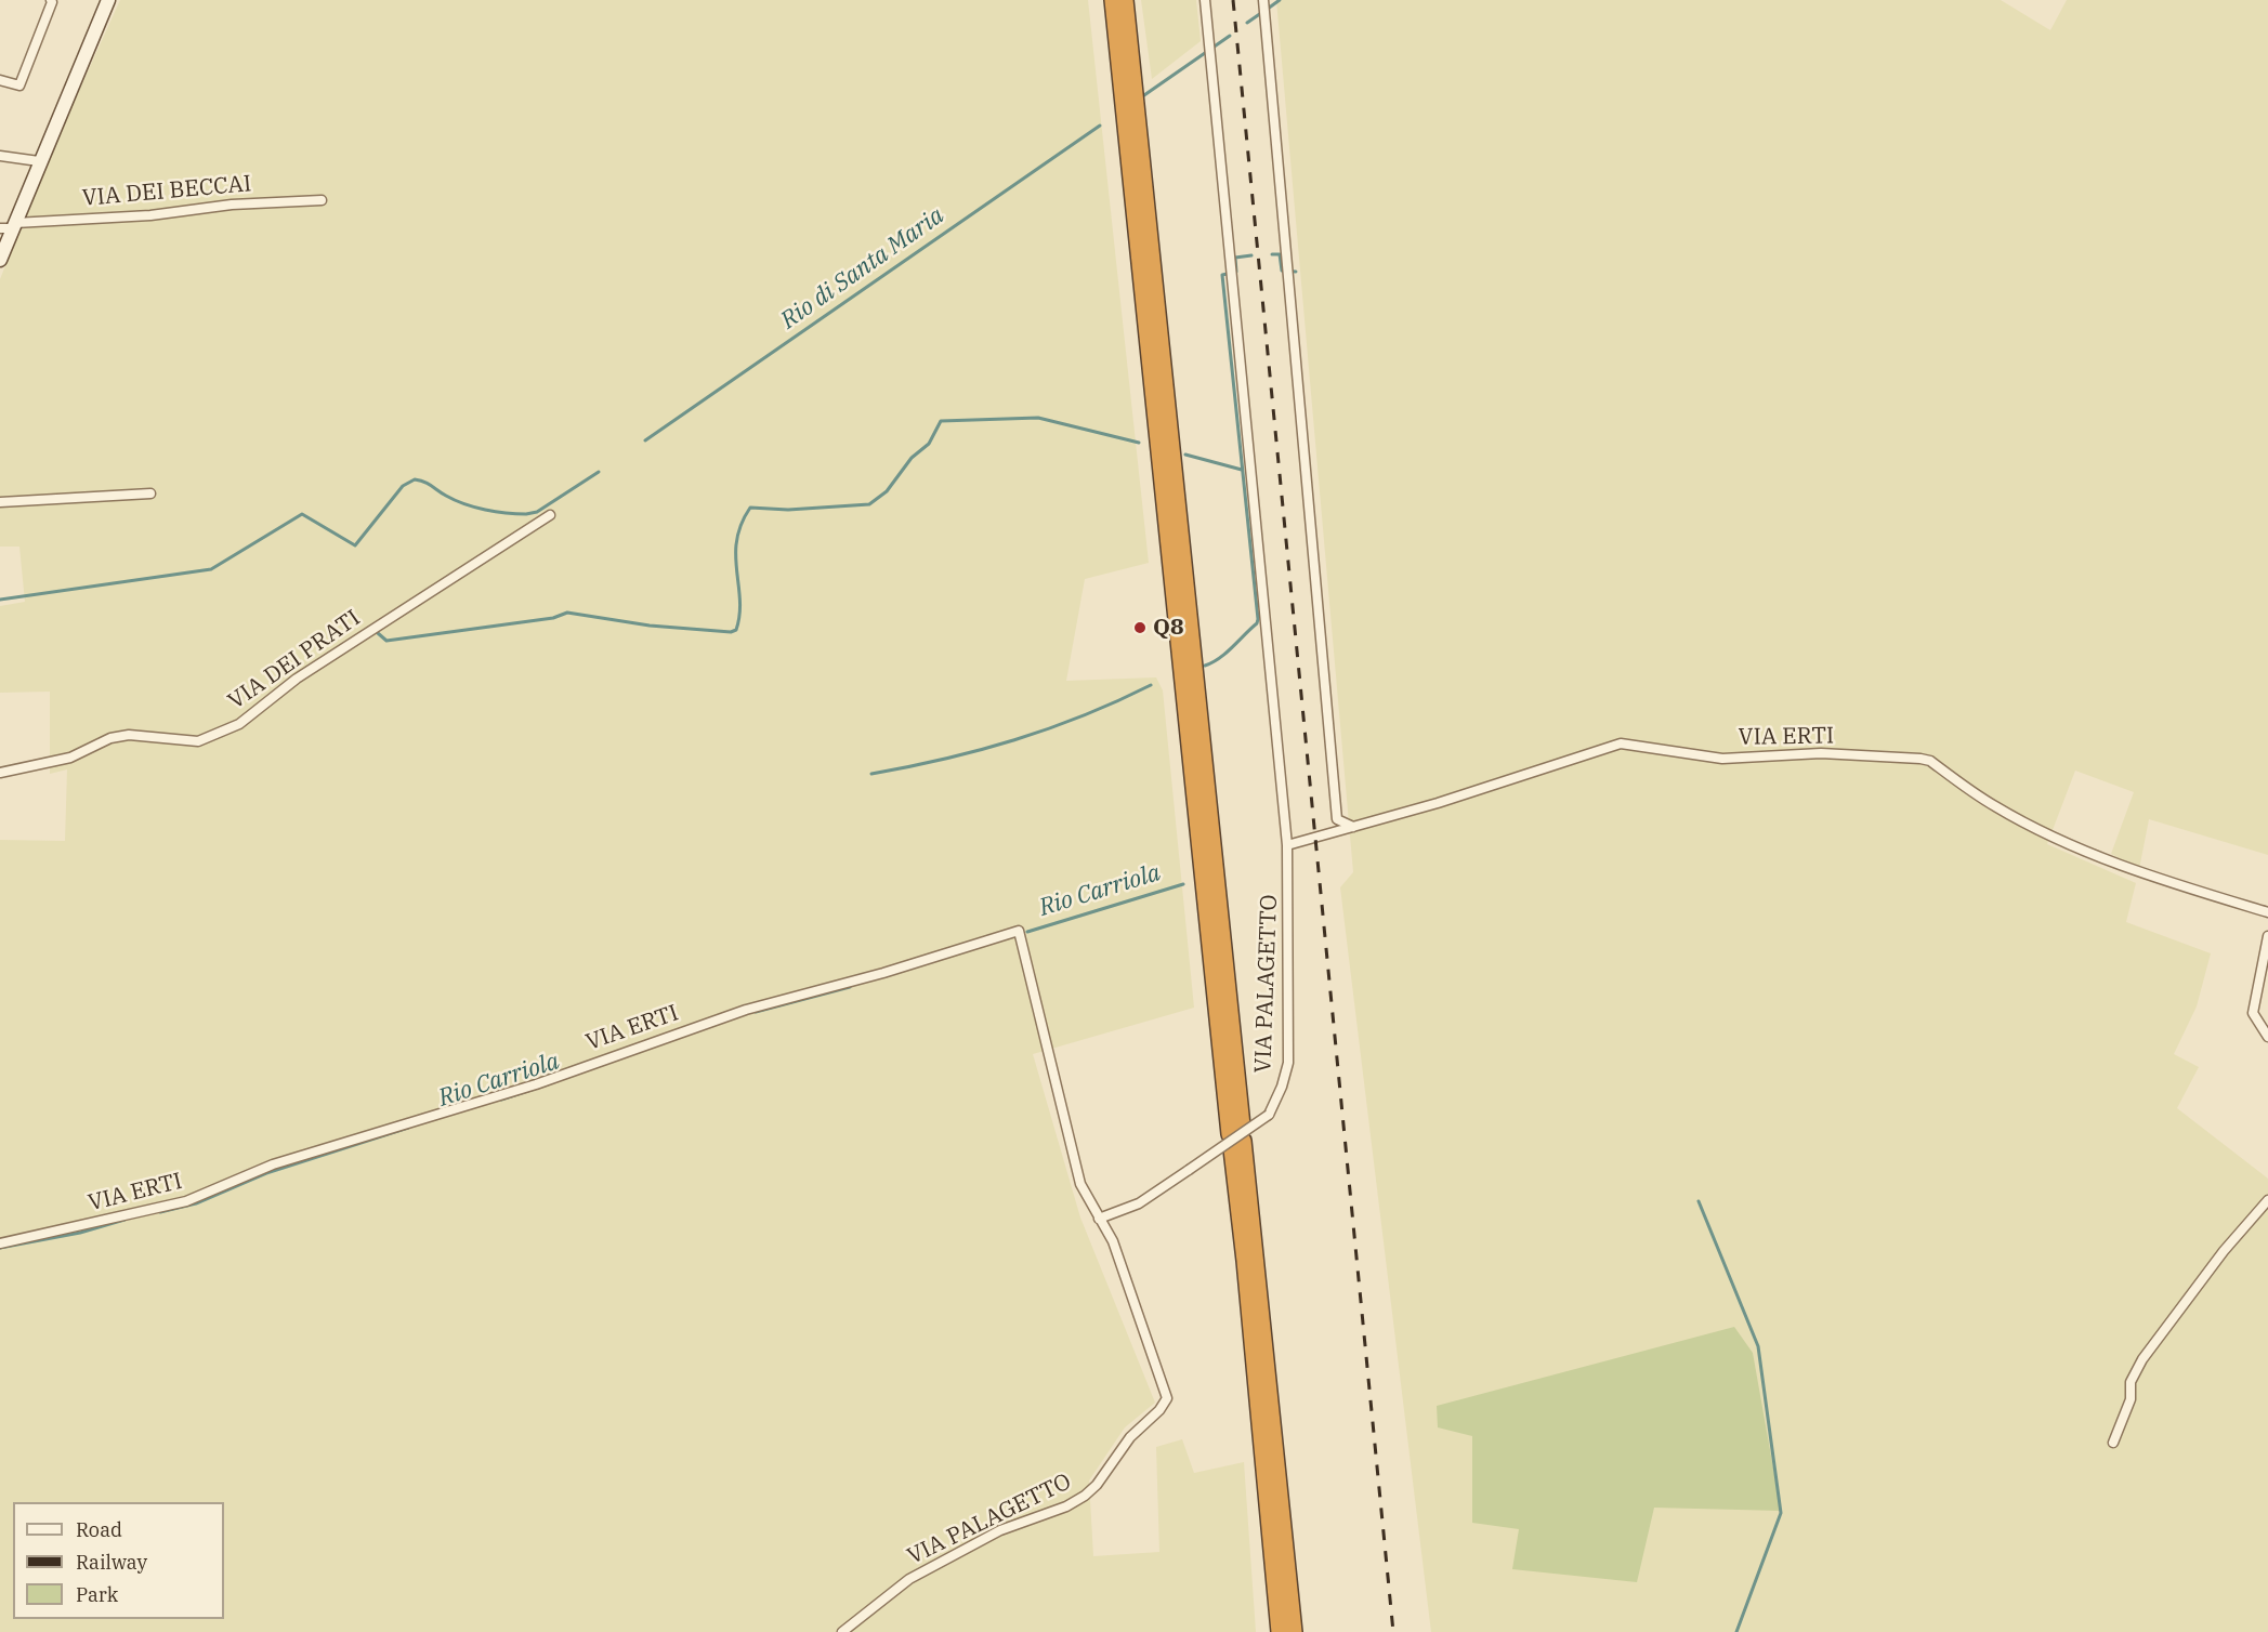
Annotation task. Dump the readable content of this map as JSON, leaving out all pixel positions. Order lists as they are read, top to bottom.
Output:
{
  "streets": {
    "street": [
      "VIA DEI BECCAI",
      "VIA DEI PRATI",
      "VIA ERTI",
      "VIA PALAGETTO"
    ]
  },
  "crossings": [
    ["VIA ERTI", "VIA PALAGETTO"]
  ],
  "water": ["Rio di Santa Maria", "Rio Carriola"],
  "places": ["Q8"],
  "legend": ["Road", "Railway", "Park"]
}
